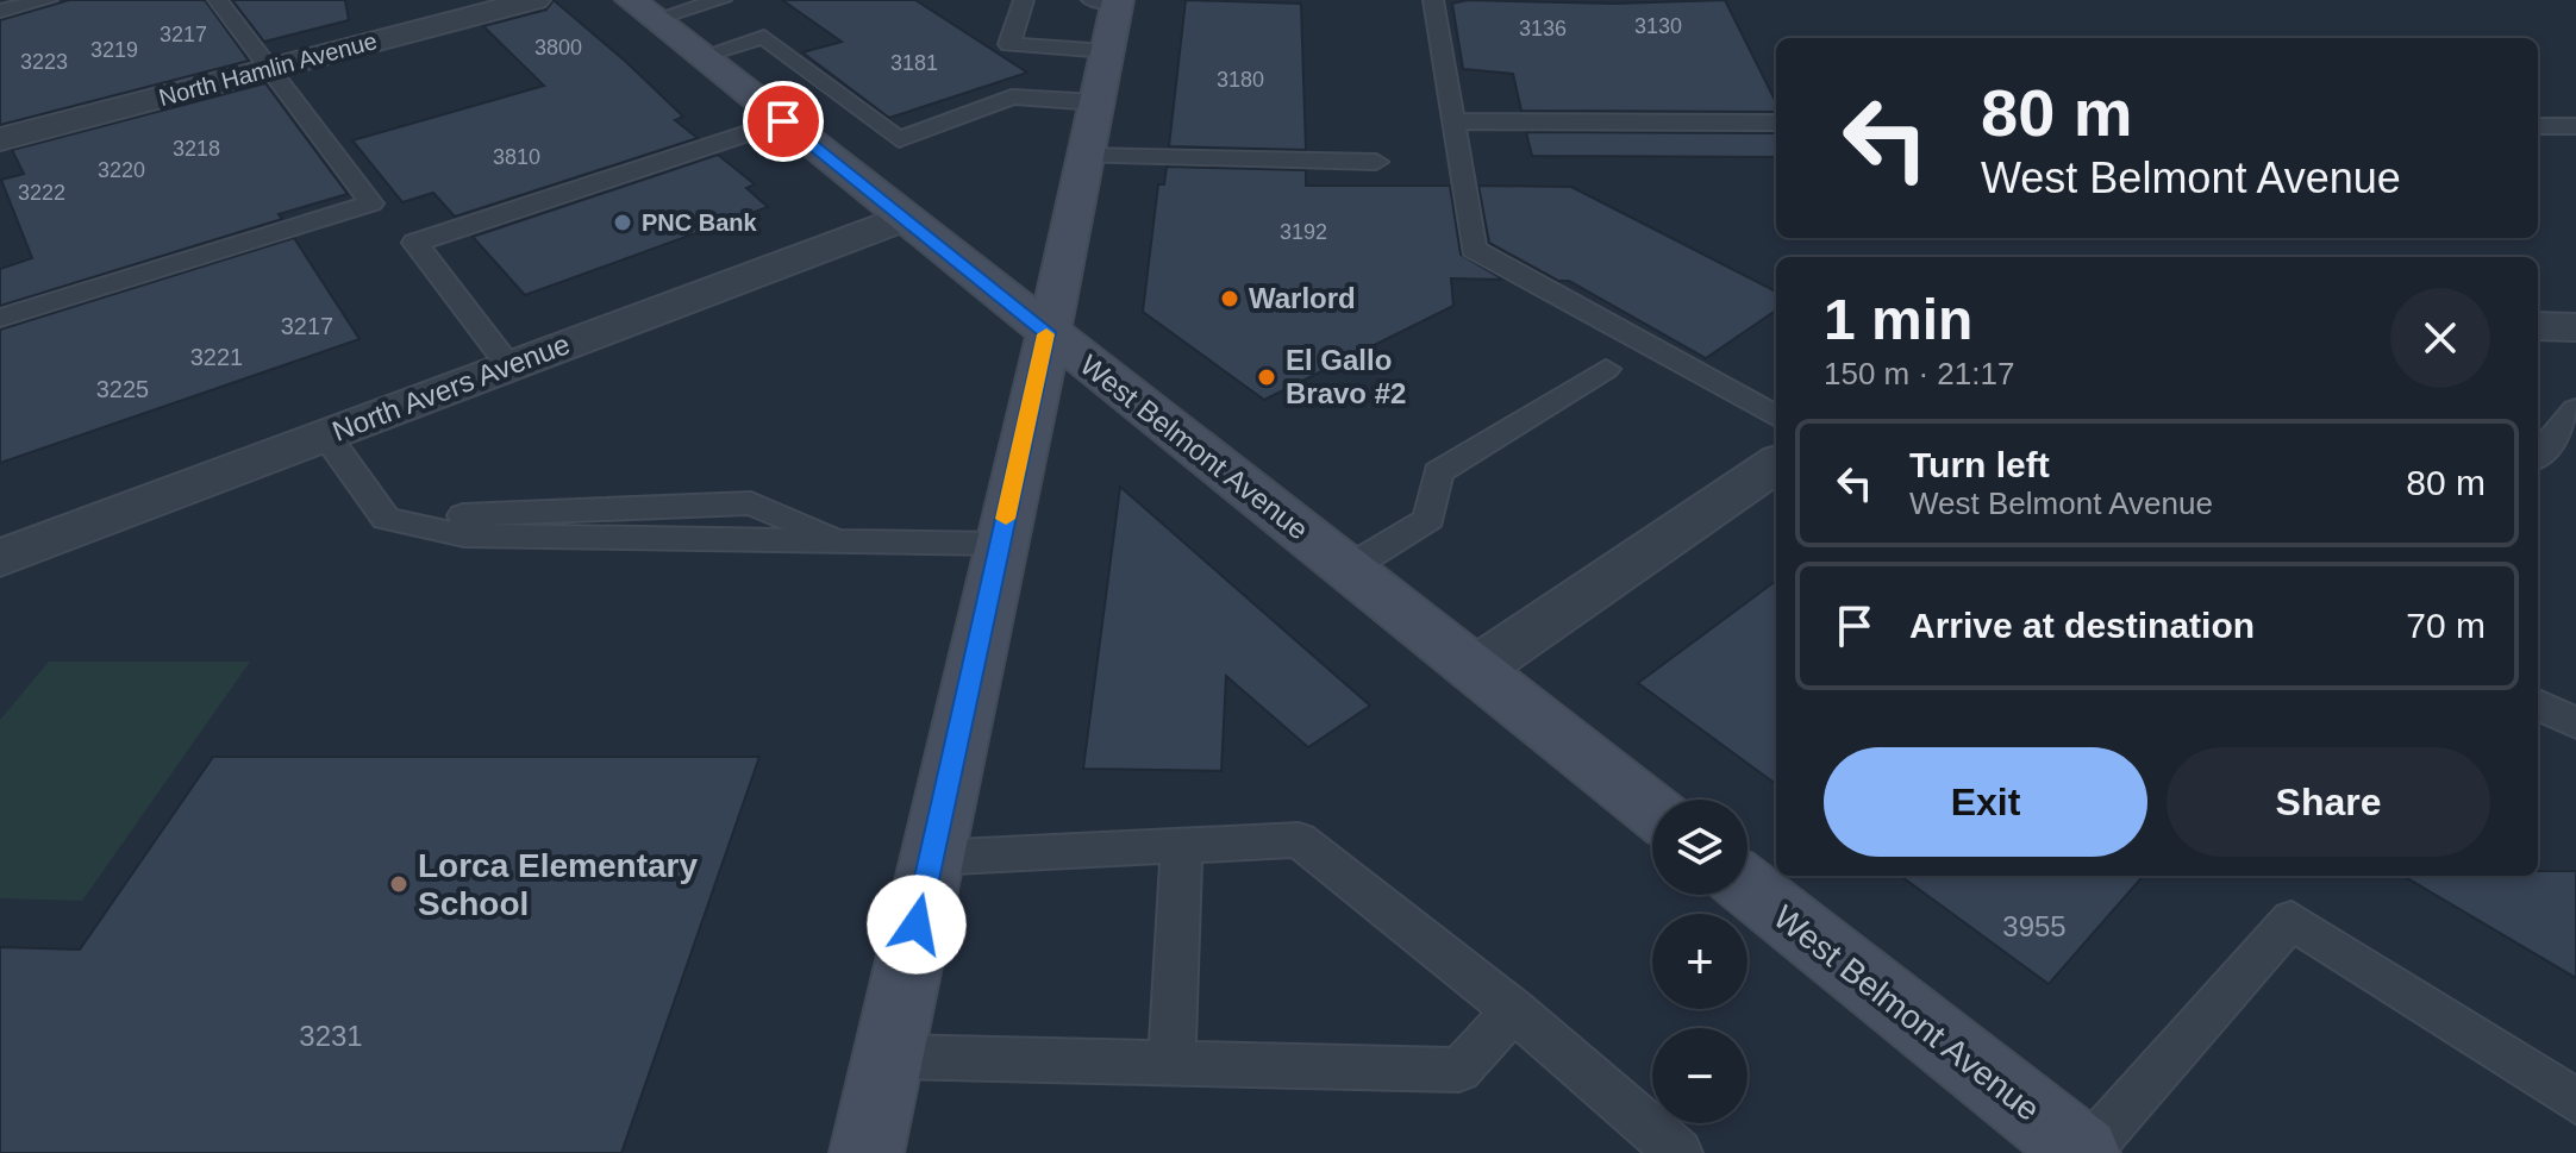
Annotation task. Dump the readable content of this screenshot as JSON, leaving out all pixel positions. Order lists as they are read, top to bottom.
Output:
{
  "streets": {
    "main road": ["West Belmont Avenue"],
    "street": ["North Hamlin Avenue", "North Avers Avenue"]
  },
  "crossings": [
    ["North Avers Avenue", "West Belmont Avenue"]
  ],
  "places": [
    "PNC Bank",
    "Warlord",
    "El Gallo Bravo #2",
    "Lorca Elementary School"
  ],
  "house_numbers": [
    "3130",
    "3136",
    "3217",
    "3800",
    "3219",
    "3223",
    "3181",
    "3180",
    "3218",
    "3810",
    "3220",
    "3222",
    "3192",
    "3217",
    "3221",
    "3225",
    "3955",
    "3231"
  ],
  "page": {
    "turn": ["80 m", "West Belmont Avenue"],
    "heading": ["1 min", "150 m · 21:17"],
    "list": [
      {
        "name": "Turn left",
        "note": "West Belmont Avenue",
        "value": "80 m"
      },
      {
        "name": "Arrive at destination",
        "value": "70 m"
      }
    ],
    "buttons": ["Exit", "Share"],
    "map_buttons": ["+", "−"]
  }
}
